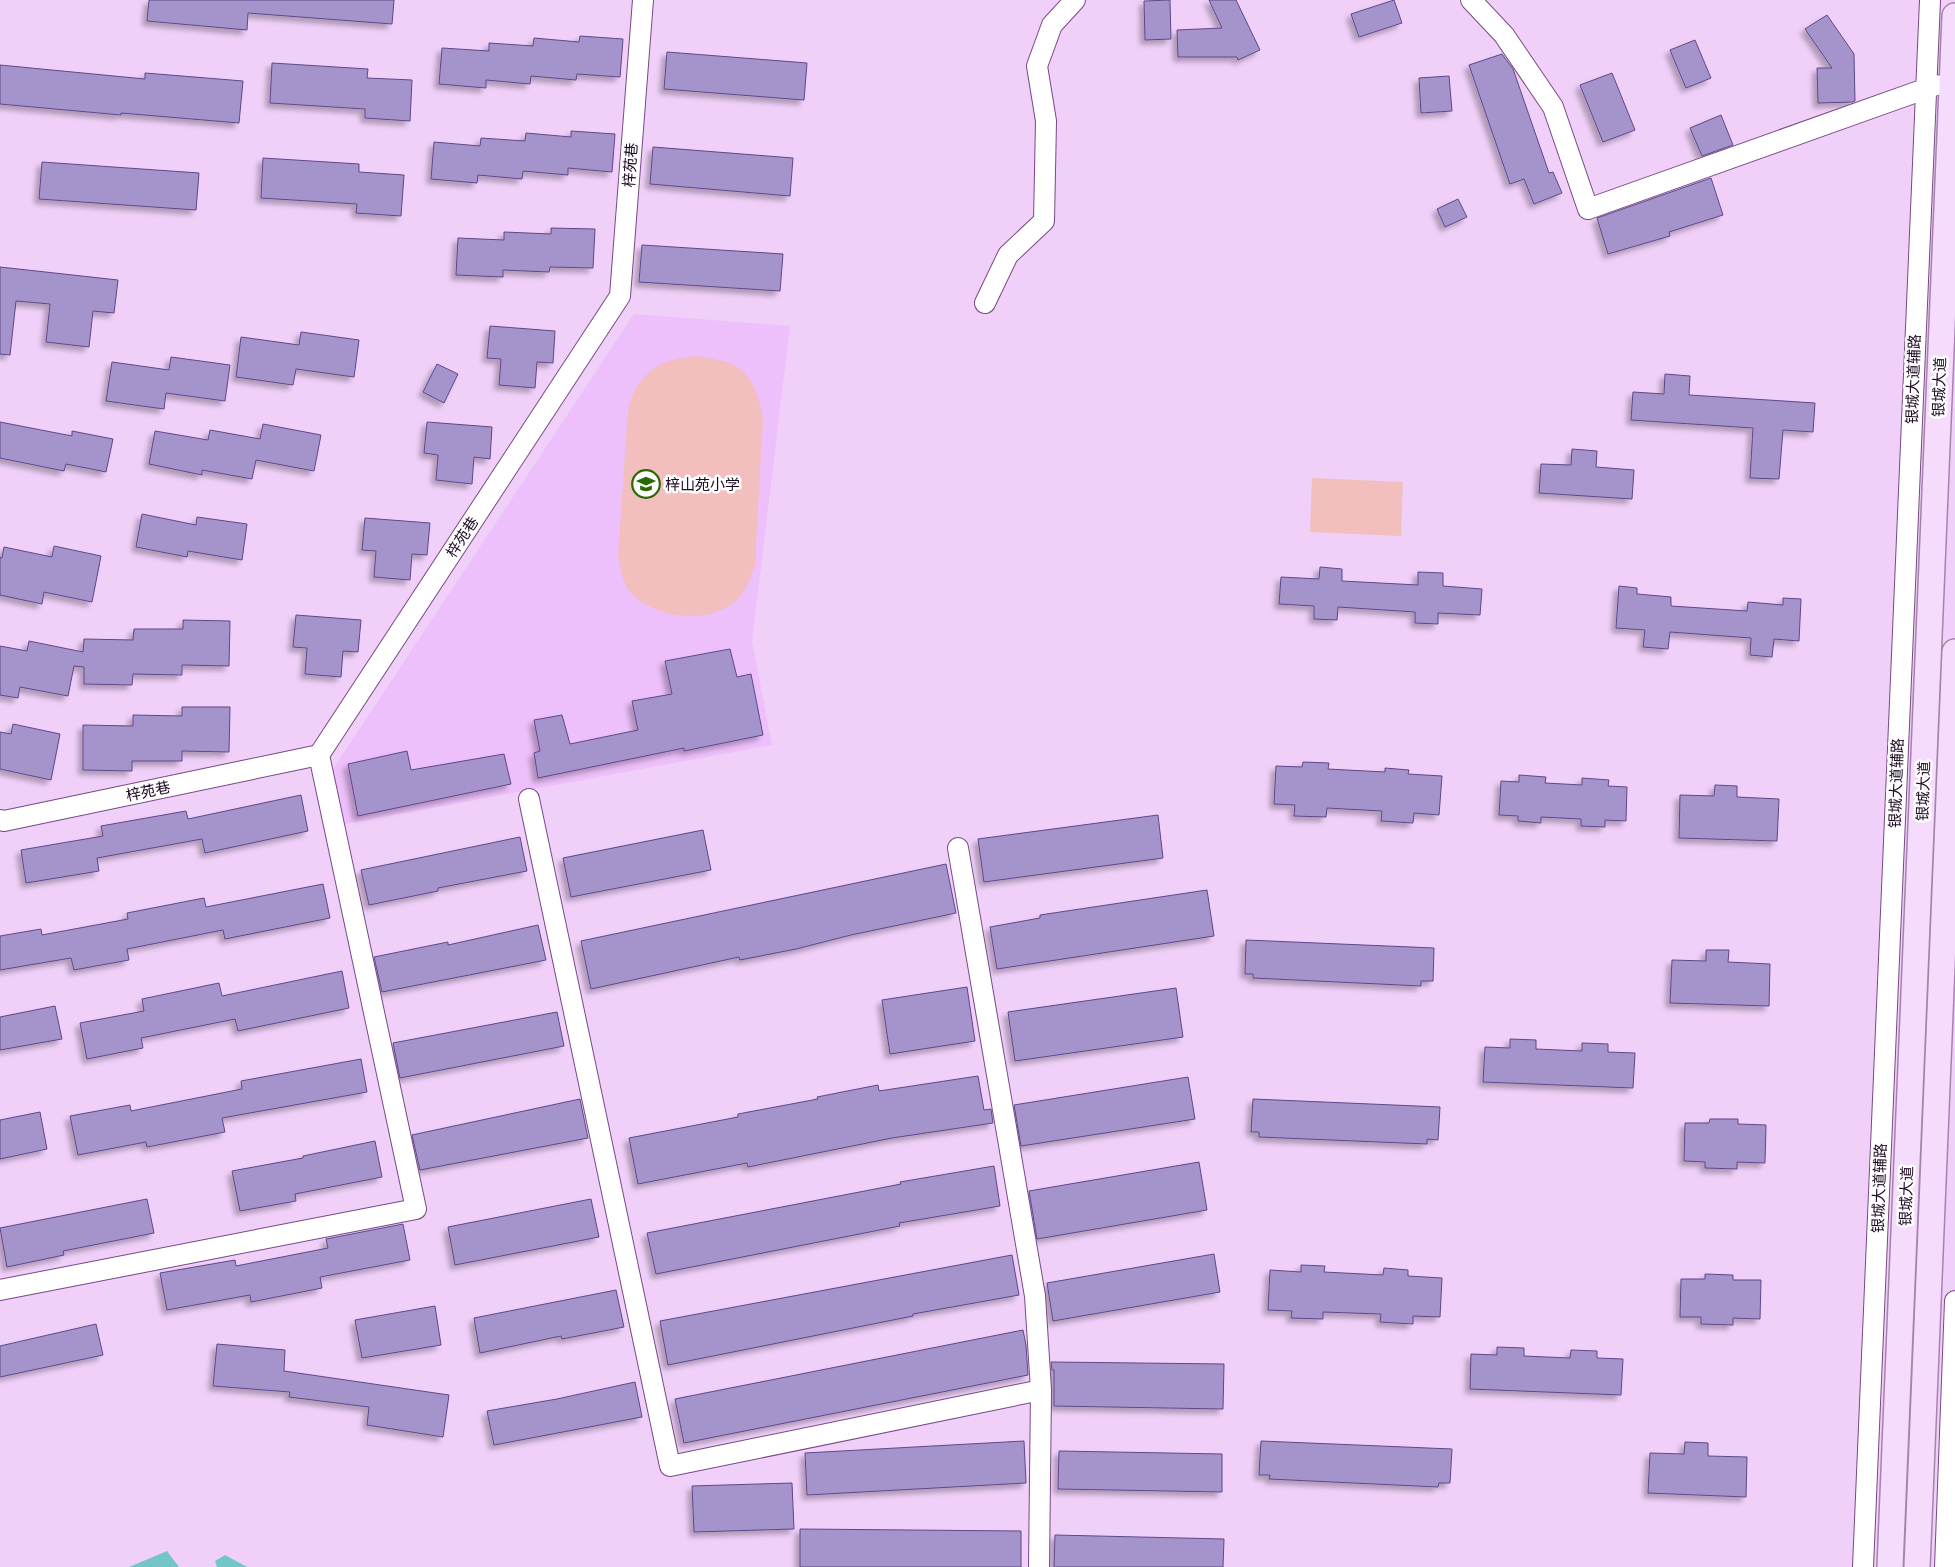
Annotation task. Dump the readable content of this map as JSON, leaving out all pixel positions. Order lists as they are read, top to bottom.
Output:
{
  "streets": {
    "main road": ["银城大道"],
    "street": ["梓苑巷", "银城大道辅路"]
  },
  "places": {
    "school or university": ["梓山苑小学"]
  }
}
